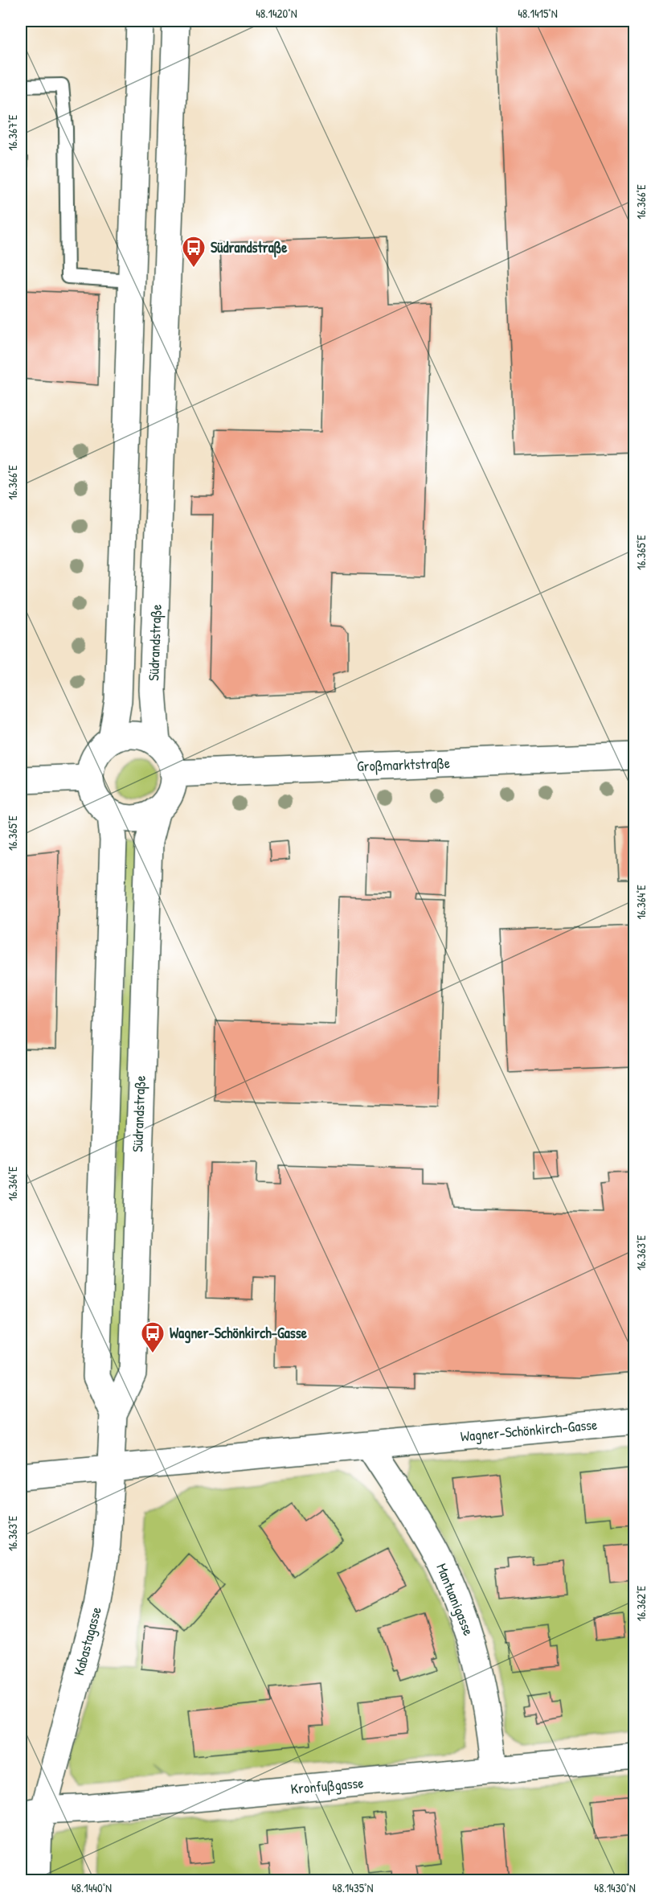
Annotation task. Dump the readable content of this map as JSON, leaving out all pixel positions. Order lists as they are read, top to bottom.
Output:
{
  "streets": {
    "street": [
      "Südrandstraße",
      "Großmarktstraße",
      "Wagner-Schönkirch-Gasse",
      "Mantuanigasse",
      "Kabastagasse",
      "Kronfußgasse"
    ]
  },
  "crossings": [
    ["Südrandstraße", "Großmarktstraße"],
    ["Südrandstraße", "Wagner-Schönkirch-Gasse"],
    ["Südrandstraße", "Kabastagasse"],
    ["Wagner-Schönkirch-Gasse", "Mantuanigasse"],
    ["Wagner-Schönkirch-Gasse", "Kabastagasse"],
    ["Mantuanigasse", "Kronfußgasse"],
    ["Kabastagasse", "Kronfußgasse"]
  ],
  "places": {
    "bus stop": ["Südrandstraße", "Wagner-Schönkirch-Gasse"]
  },
  "coordinates": [
    "48.1420°N",
    "48.1415°N",
    "16.367°E",
    "16.366°E",
    "16.365°E",
    "16.364°E",
    "16.363°E",
    "16.362°E",
    "48.1440°N",
    "48.1435°N",
    "48.1430°N"
  ]
}
